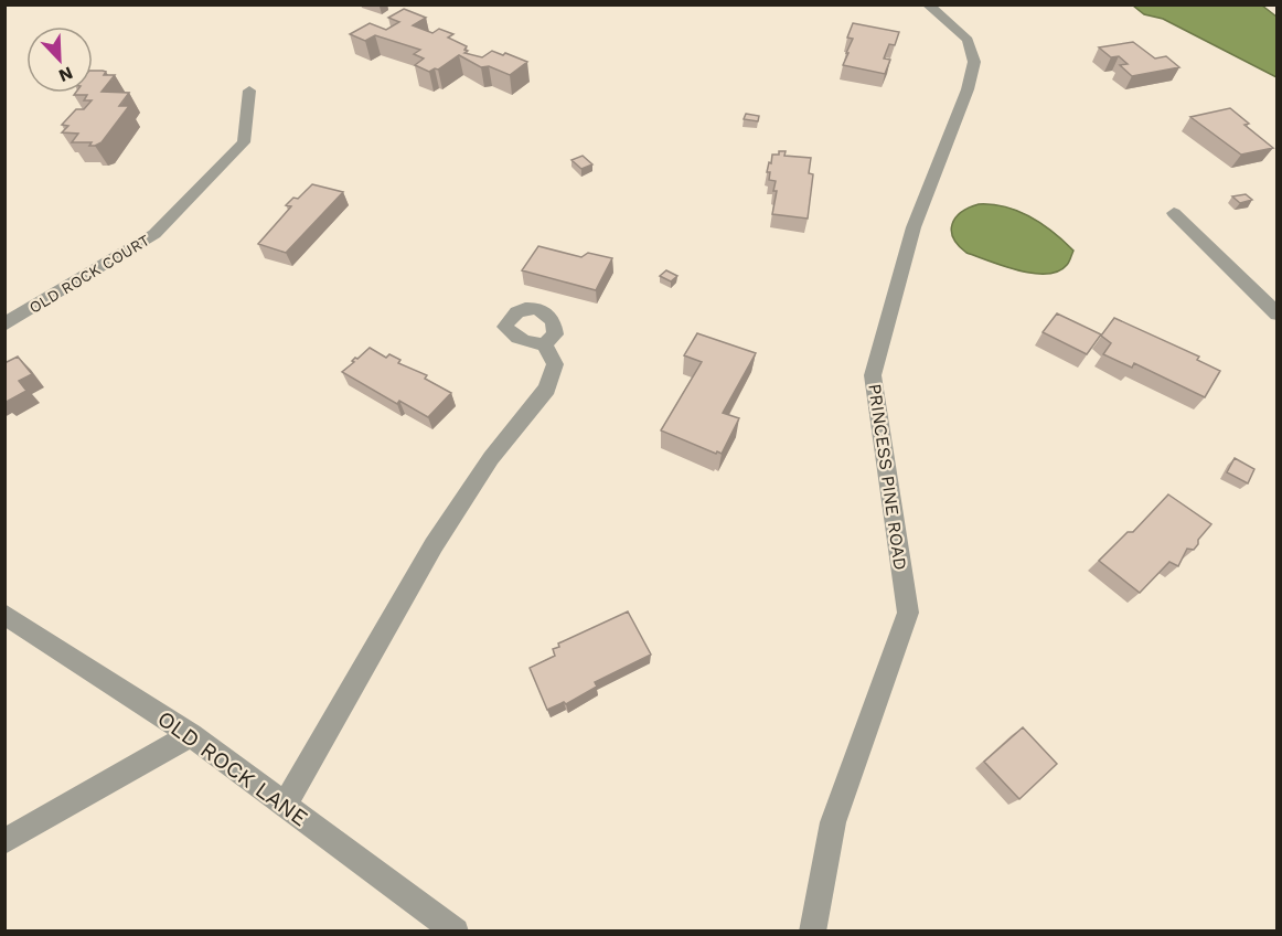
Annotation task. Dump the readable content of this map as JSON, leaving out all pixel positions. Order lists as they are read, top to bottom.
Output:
{
  "streets": {
    "street": ["OLD ROCK COURT", "PRINCESS PINE ROAD", "OLD ROCK LANE"]
  },
  "north": "bottom right"
}
